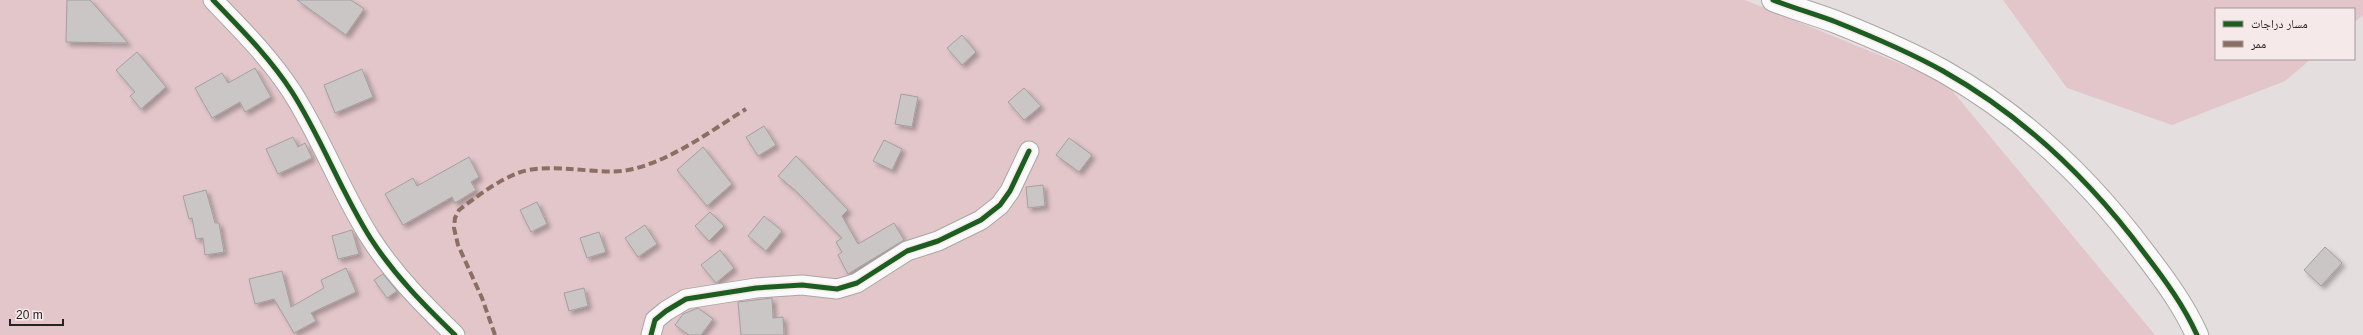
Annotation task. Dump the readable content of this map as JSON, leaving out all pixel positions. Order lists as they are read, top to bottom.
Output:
{
  "legend": ["مسار دراجات", "ممر"],
  "scale_bar": "20 m"
}
